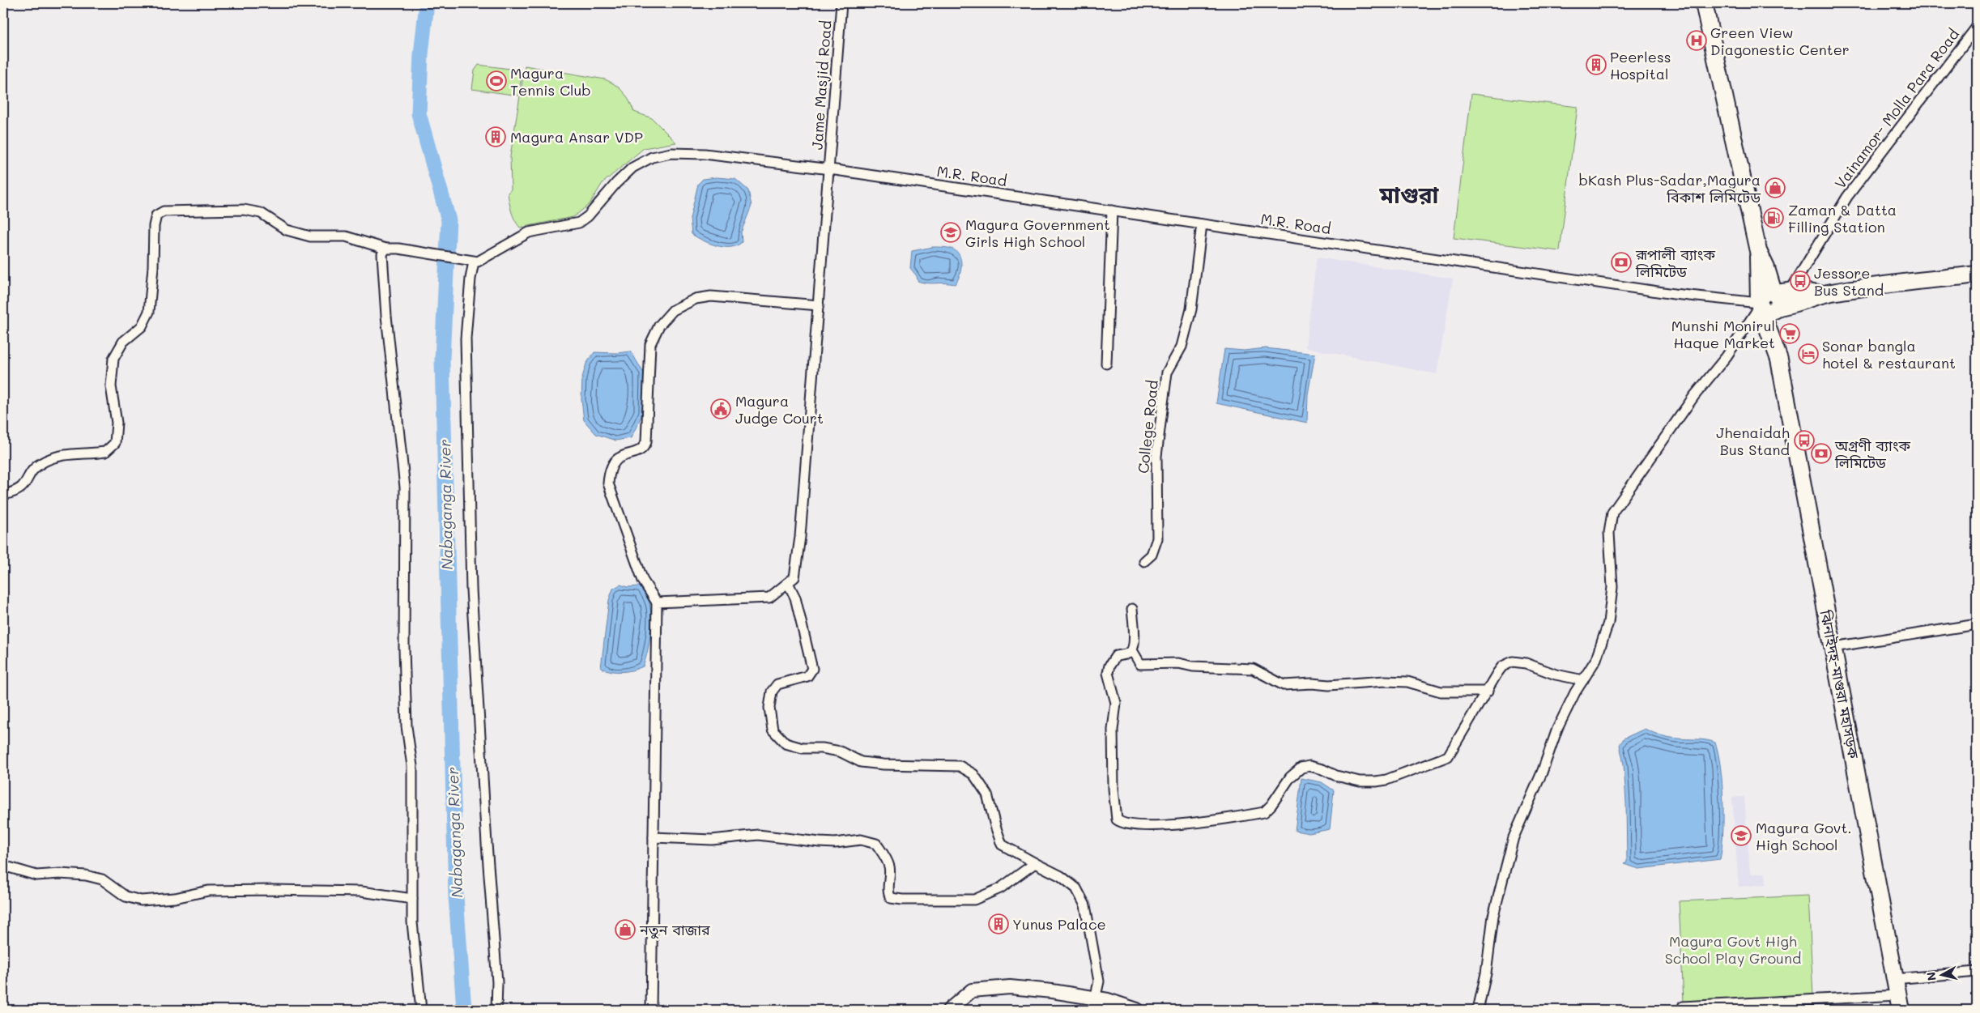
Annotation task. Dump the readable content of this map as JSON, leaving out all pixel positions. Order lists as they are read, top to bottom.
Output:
{
  "streets": {
    "highway": ["ঝিনাইদহ-মাগুরা মহাসড়ক"],
    "street": [
      "Jame Masjid Road",
      "Vainamor- Molla Para Road",
      "M.R. Road",
      "College Road"
    ]
  },
  "crossings": [
    ["Jame Masjid Road", "M.R. Road"],
    ["M.R. Road", "College Road"]
  ],
  "districts": ["মাগুরা"],
  "water": ["Nabaganga River"],
  "parks": ["Magura Govt High School Play Ground"],
  "places": {
    "hospital": ["Green View Diagonestic Center"],
    "building": ["Peerless Hospital", "Magura Ansar VDP", "Yunus Palace"],
    "sports": ["Magura Tennis Club"],
    "shop": ["bKash Plus-Sadar,Magura বিকাশ লিমিটেড", "নতুন বাজার"],
    "fuel station": ["Zaman & Datta Filling Station"],
    "school or university": ["Magura Government Girls High School", "Magura Govt. High School"],
    "bank": ["রূপালী ব্যাংক লিমিটেড", "অগ্রণী ব্যাংক লিমিটেড"],
    "bus stop": ["Jessore Bus Stand", "Jhenaidah Bus Stand"],
    "supermarket": ["Munshi Monirul Haque Market"],
    "hotel": ["Sonar bangla hotel & restaurant"],
    "public building": ["Magura Judge Court"]
  },
  "north": "left"
}
